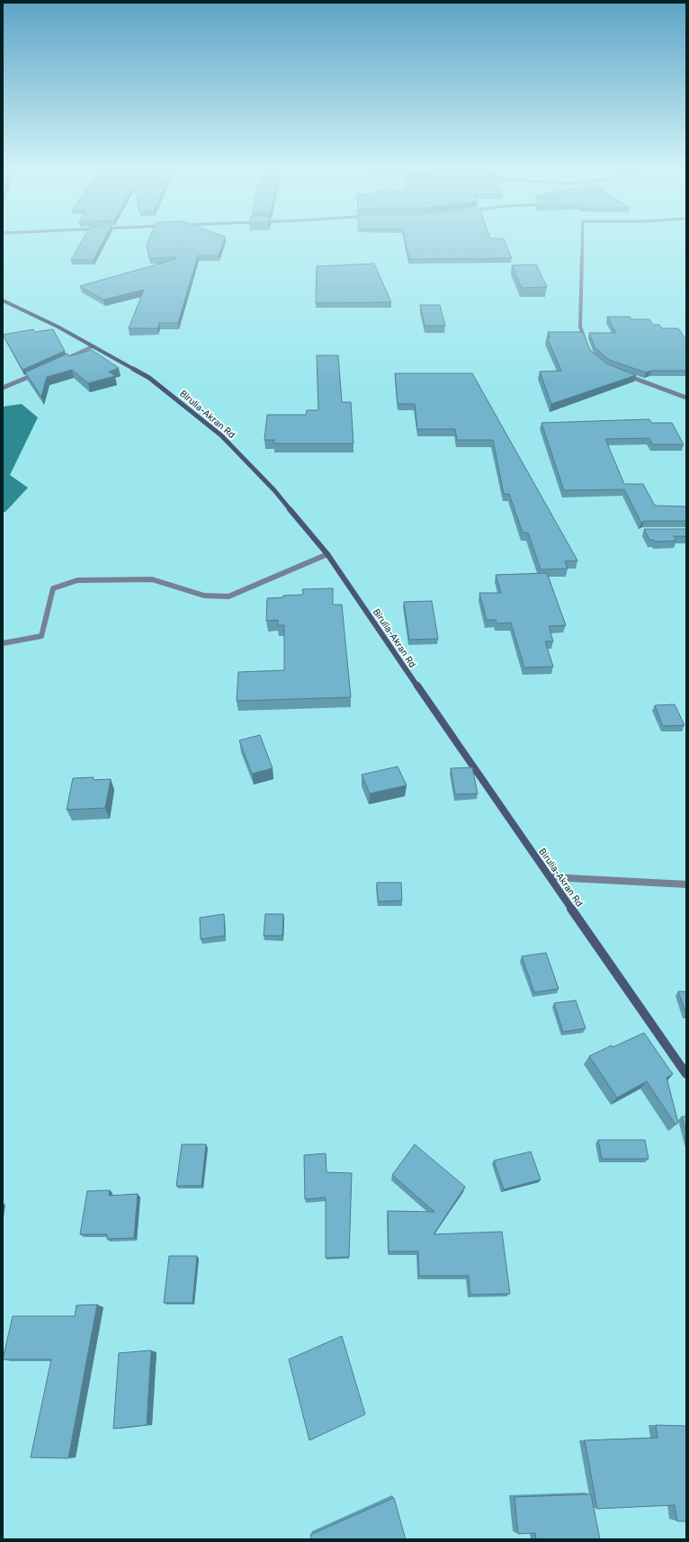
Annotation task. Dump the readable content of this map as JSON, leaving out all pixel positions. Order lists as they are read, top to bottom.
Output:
{
  "streets": {
    "street": ["Birulia-Akran Rd"]
  }
}
